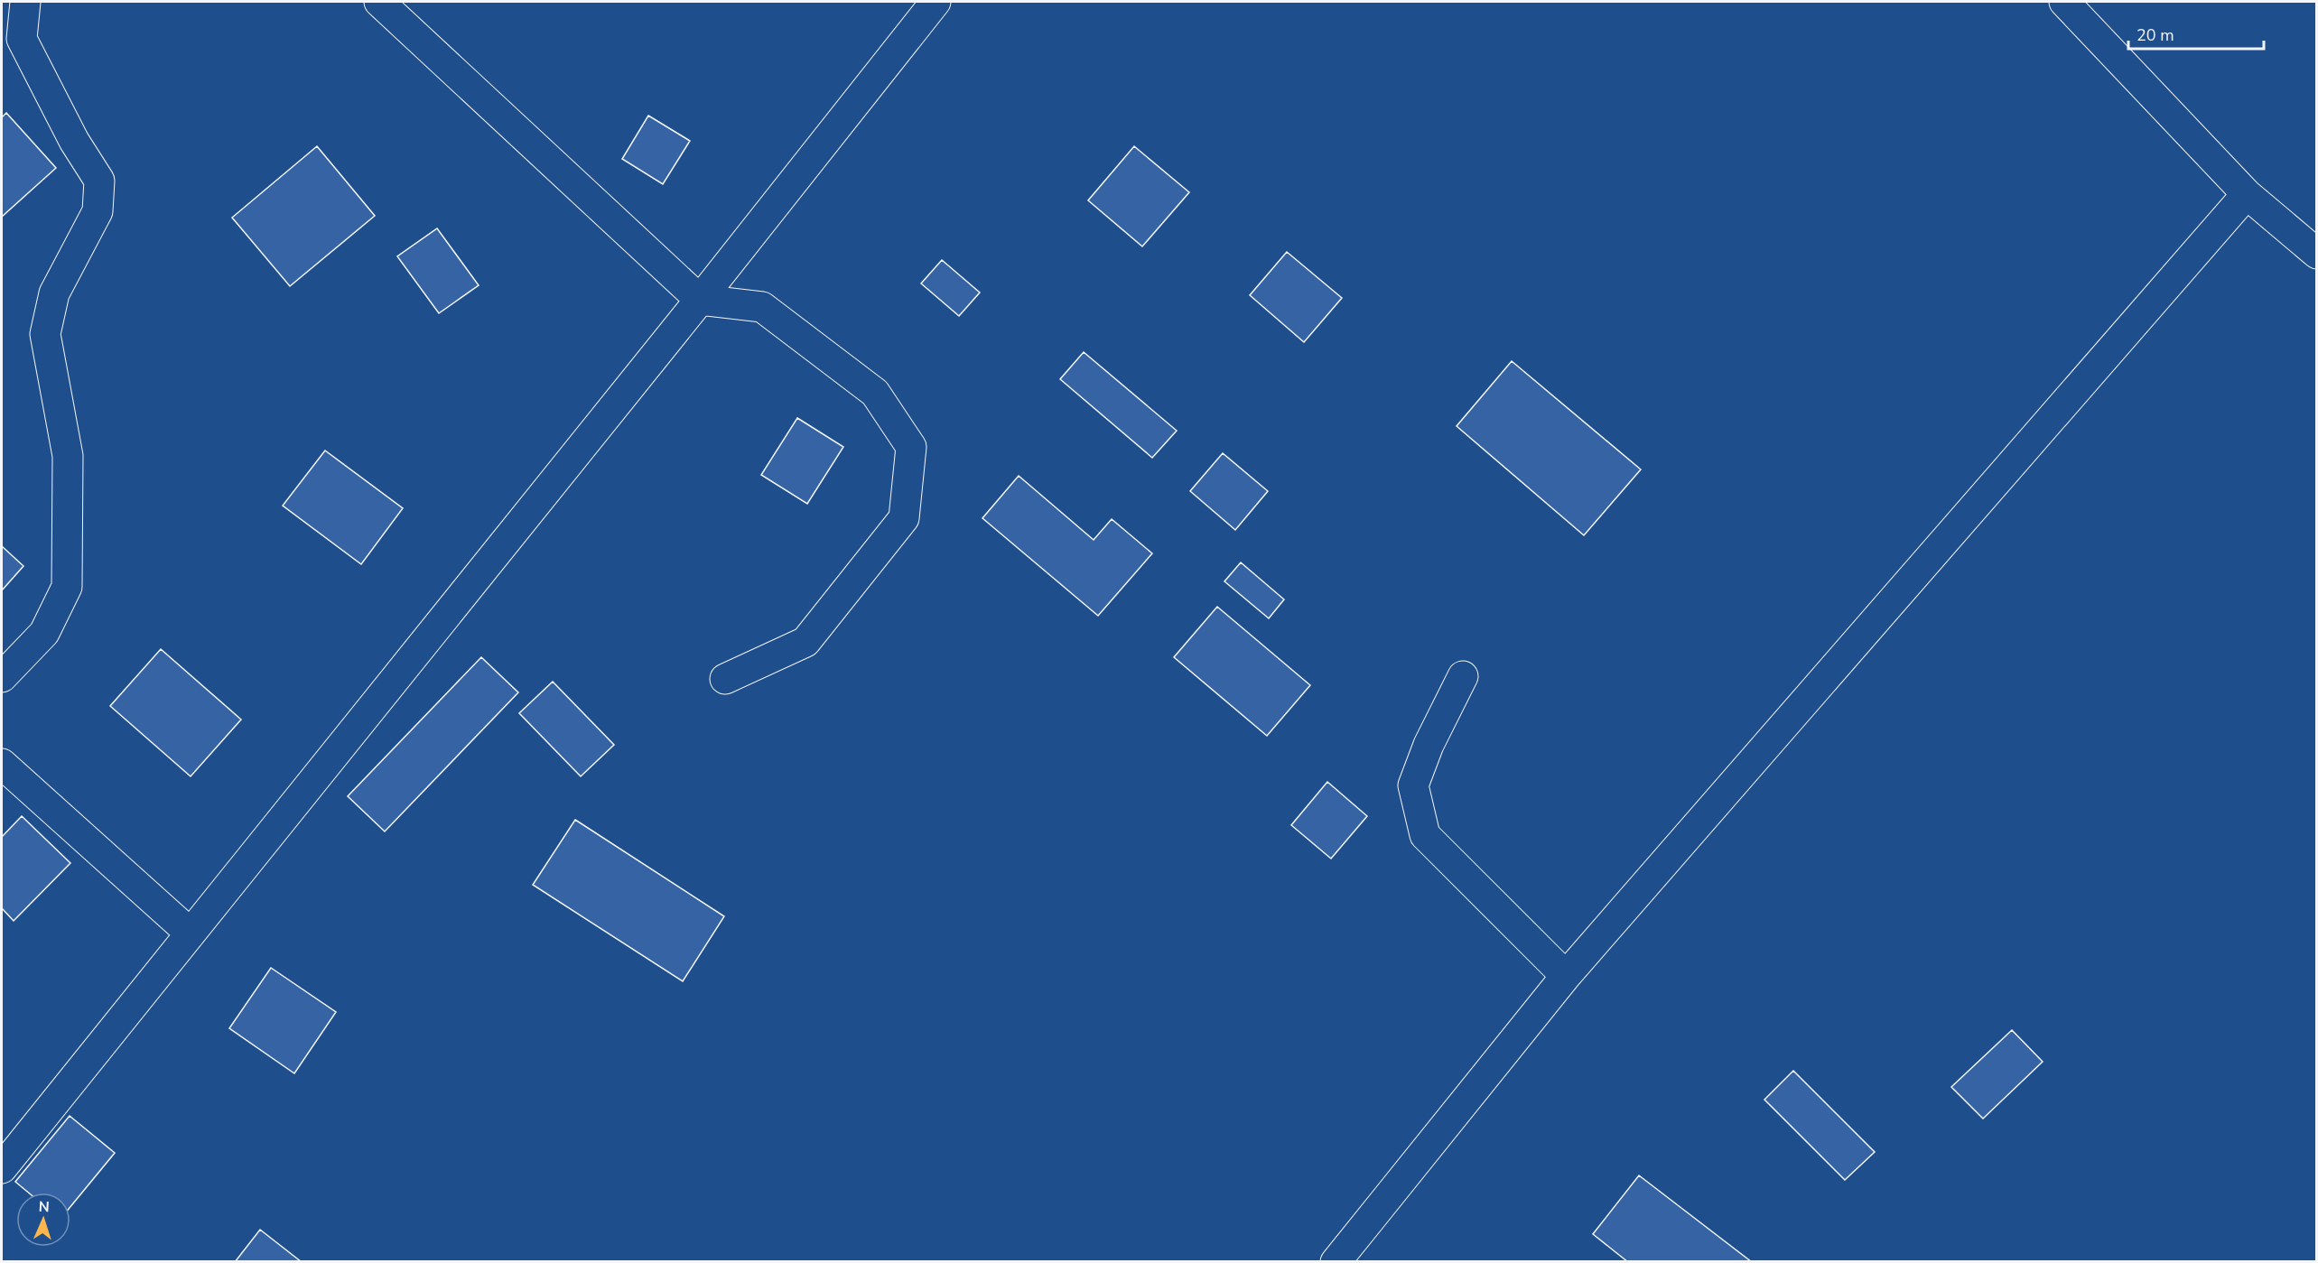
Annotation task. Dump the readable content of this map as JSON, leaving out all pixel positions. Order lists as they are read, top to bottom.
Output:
{
  "scale_bar": "20 m",
  "north": "top"
}
